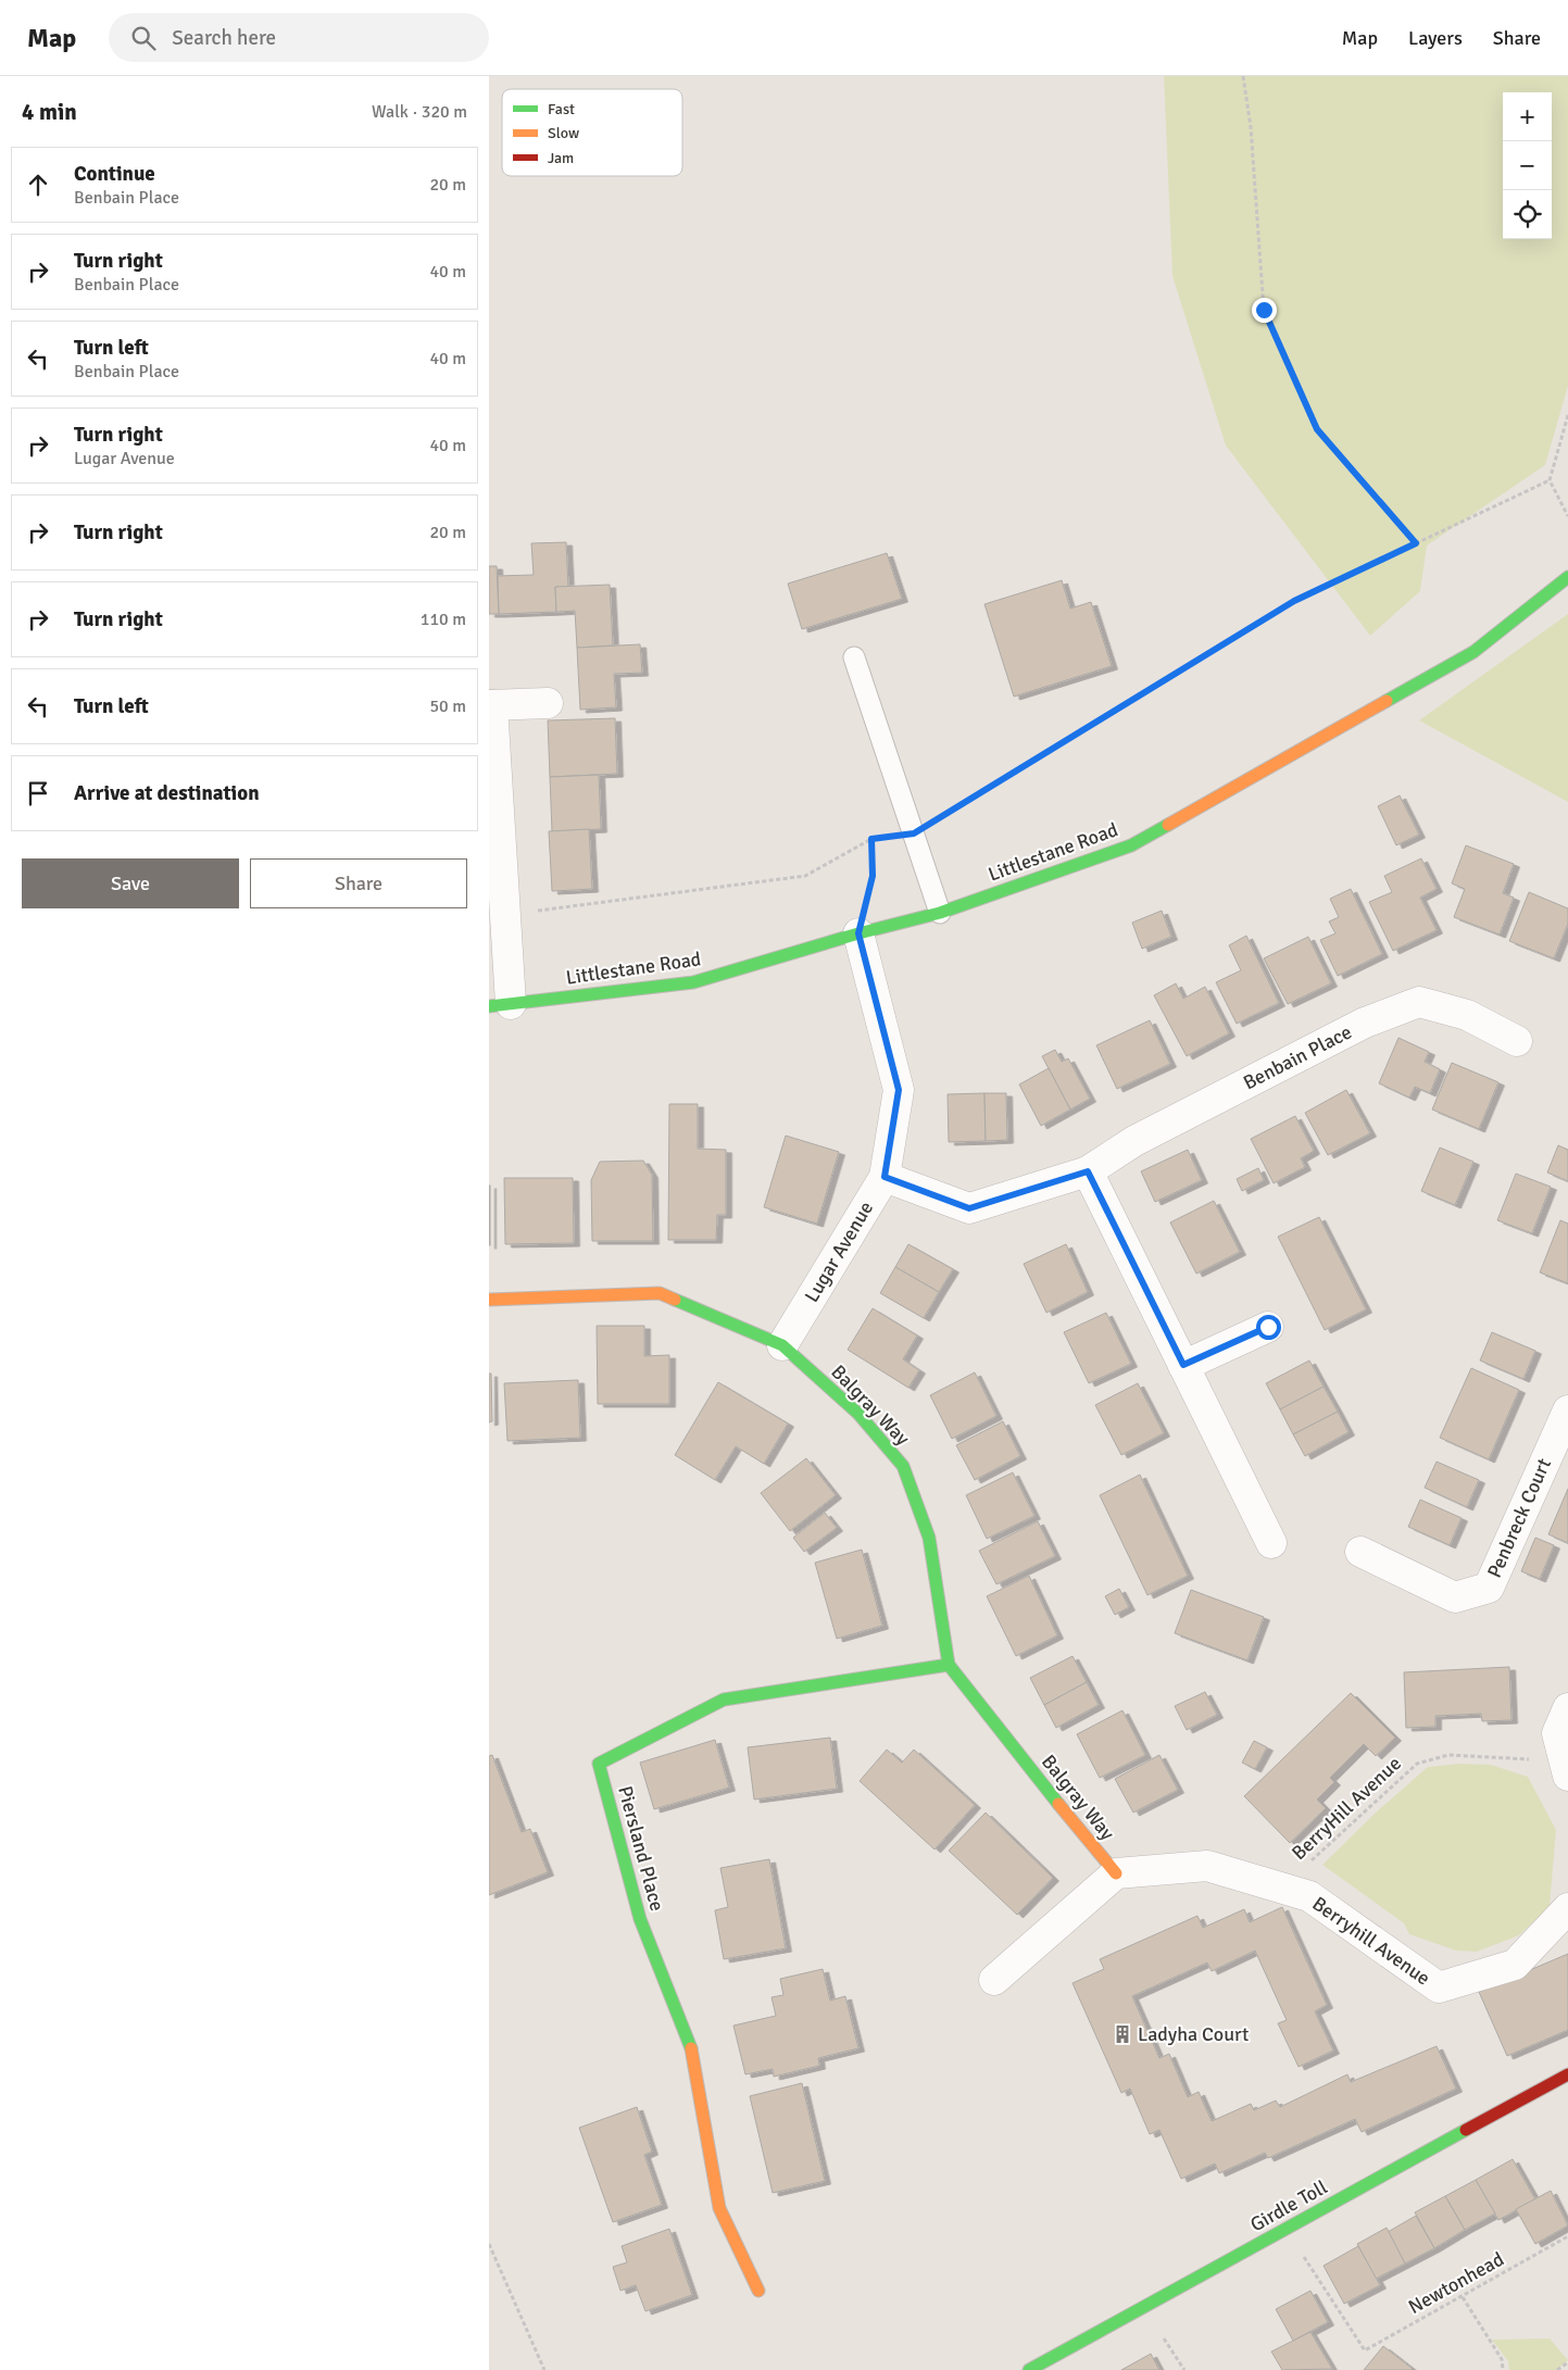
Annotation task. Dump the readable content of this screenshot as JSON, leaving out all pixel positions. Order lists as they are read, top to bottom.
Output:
{
  "streets": {
    "street": [
      "Littlestane Road",
      "Benbain Place",
      "Lugar Avenue",
      "Balgray Way",
      "Penbreck Court",
      "Piersland Place",
      "Berryhill Avenue",
      "Girdle Toll"
    ],
    "path": ["BerryHill Avenue", "Newtonhead"]
  },
  "crossings": [
    ["Littlestane Road", "Lugar Avenue"],
    ["Benbain Place", "Lugar Avenue"],
    ["Lugar Avenue", "Balgray Way"],
    ["Balgray Way", "Piersland Place"],
    ["Balgray Way", "Berryhill Avenue"],
    ["BerryHill Avenue", "Berryhill Avenue"]
  ],
  "places": {
    "building": ["Ladyha Court"]
  },
  "legend": ["Fast", "Slow", "Jam"],
  "page": {
    "header": "Map",
    "search": "Search here",
    "nav": ["Map", "Layers", "Share"],
    "heading": ["4 min", "Walk · 320 m"],
    "map_buttons": ["+", "−"],
    "list": [
      ["Continue", "Benbain Place", "20 m"],
      ["Turn right", "Benbain Place", "40 m"],
      ["Turn left", "Benbain Place", "40 m"],
      ["Turn right", "Lugar Avenue", "40 m"],
      ["Turn right", "20 m"],
      ["Turn right", "110 m"],
      ["Turn left", "50 m"],
      "Arrive at destination"
    ],
    "buttons": ["Save", "Share"]
  }
}
